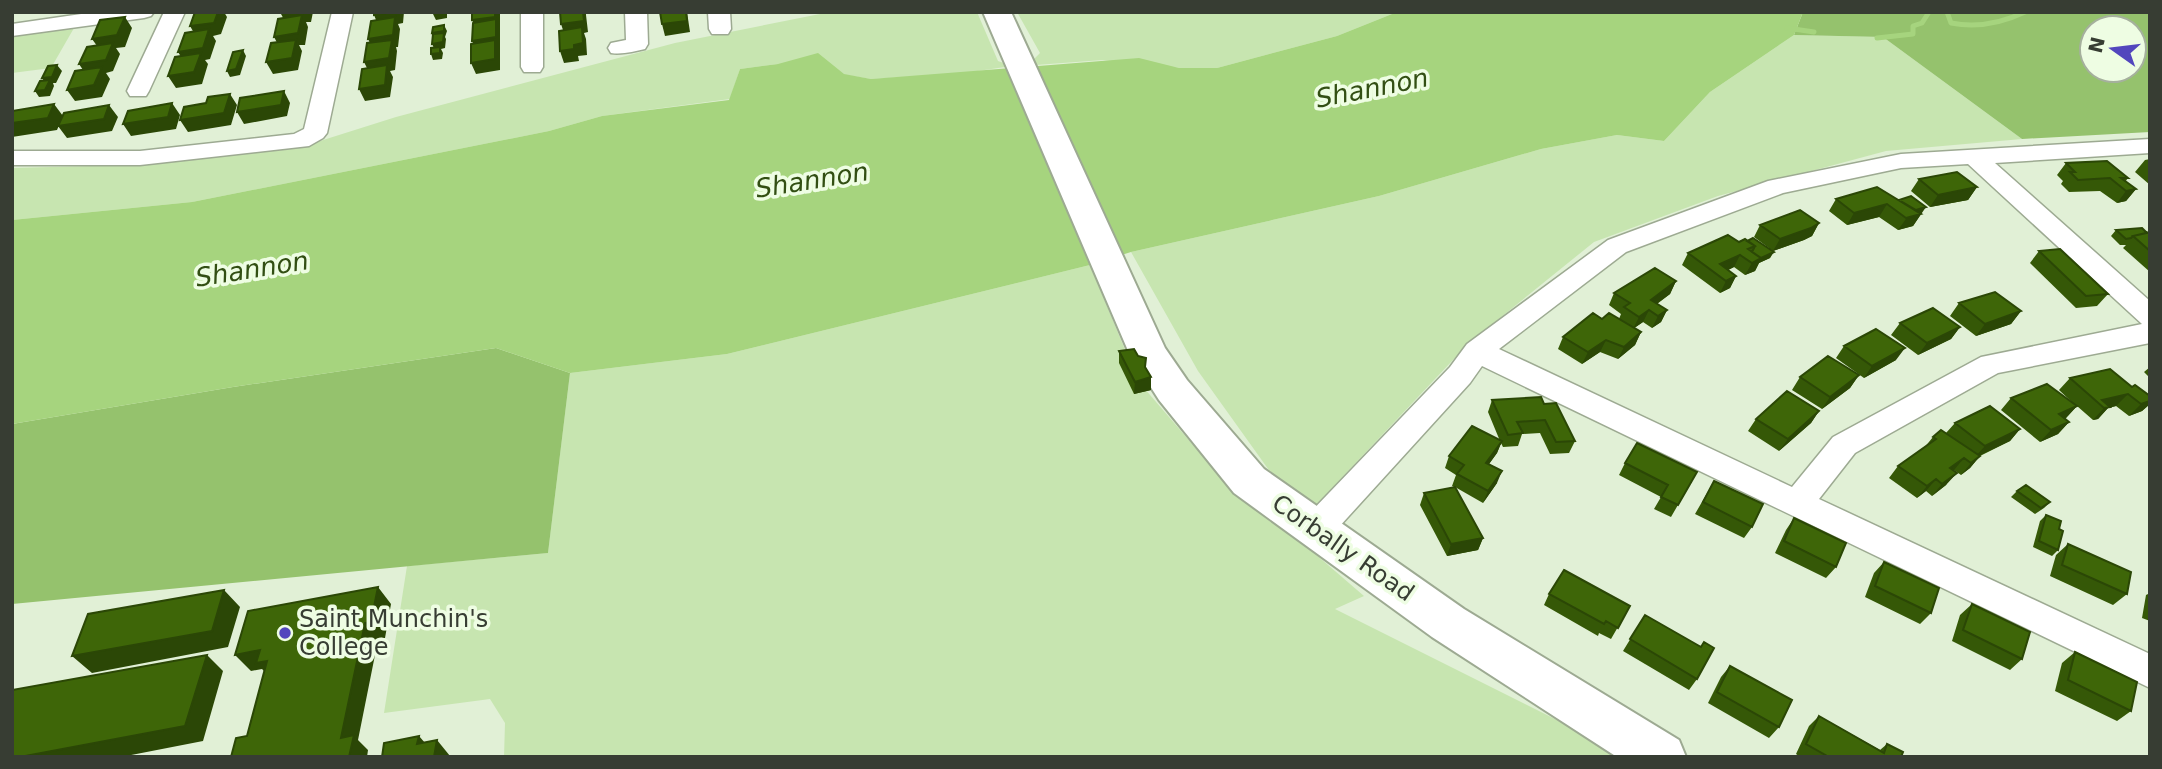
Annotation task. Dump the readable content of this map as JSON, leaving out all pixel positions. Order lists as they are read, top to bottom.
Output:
{
  "streets": {
    "main road": ["Corbally Road"]
  },
  "water": ["Shannon"],
  "places": ["Saint Munchin's College"],
  "north": "left"
}
